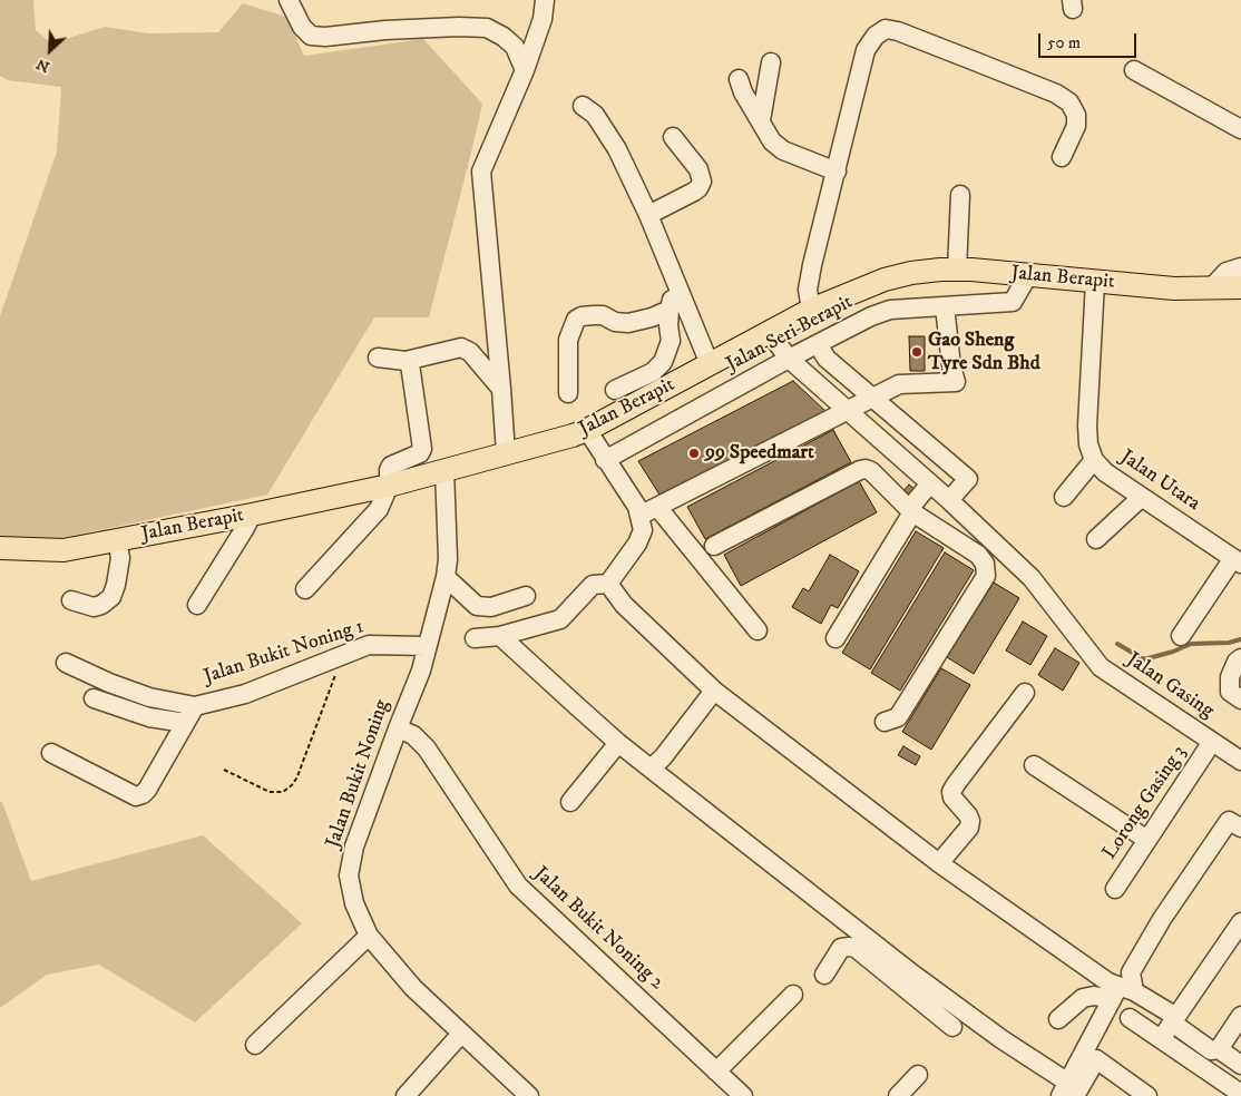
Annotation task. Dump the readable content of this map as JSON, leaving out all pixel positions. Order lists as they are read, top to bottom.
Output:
{
  "streets": {
    "main road": ["Jalan Berapit"],
    "street": [
      "Jalan Seri Berapit",
      "Jalan Utara",
      "Jalan Bukit Noning 1",
      "Jalan Gasing",
      "Jalan Bukit Noning",
      "Lorong Gasing 3",
      "Jalan Bukit Noning 2"
    ]
  },
  "crossings": [
    ["Jalan Berapit", "Jalan Seri Berapit"],
    ["Jalan Berapit", "Jalan Utara"],
    ["Jalan Berapit", "Jalan Gasing"],
    ["Jalan Berapit", "Jalan Bukit Noning"],
    ["Jalan Seri Berapit", "Jalan Gasing"],
    ["Jalan Bukit Noning 1", "Jalan Bukit Noning"],
    ["Jalan Gasing", "Lorong Gasing 3"],
    ["Jalan Bukit Noning", "Jalan Bukit Noning 2"]
  ],
  "places": ["Gao Sheng Tyre Sdn Bhd", "99 Speedmart"],
  "scale_bar": "50 m",
  "north": "bottom left"
}
